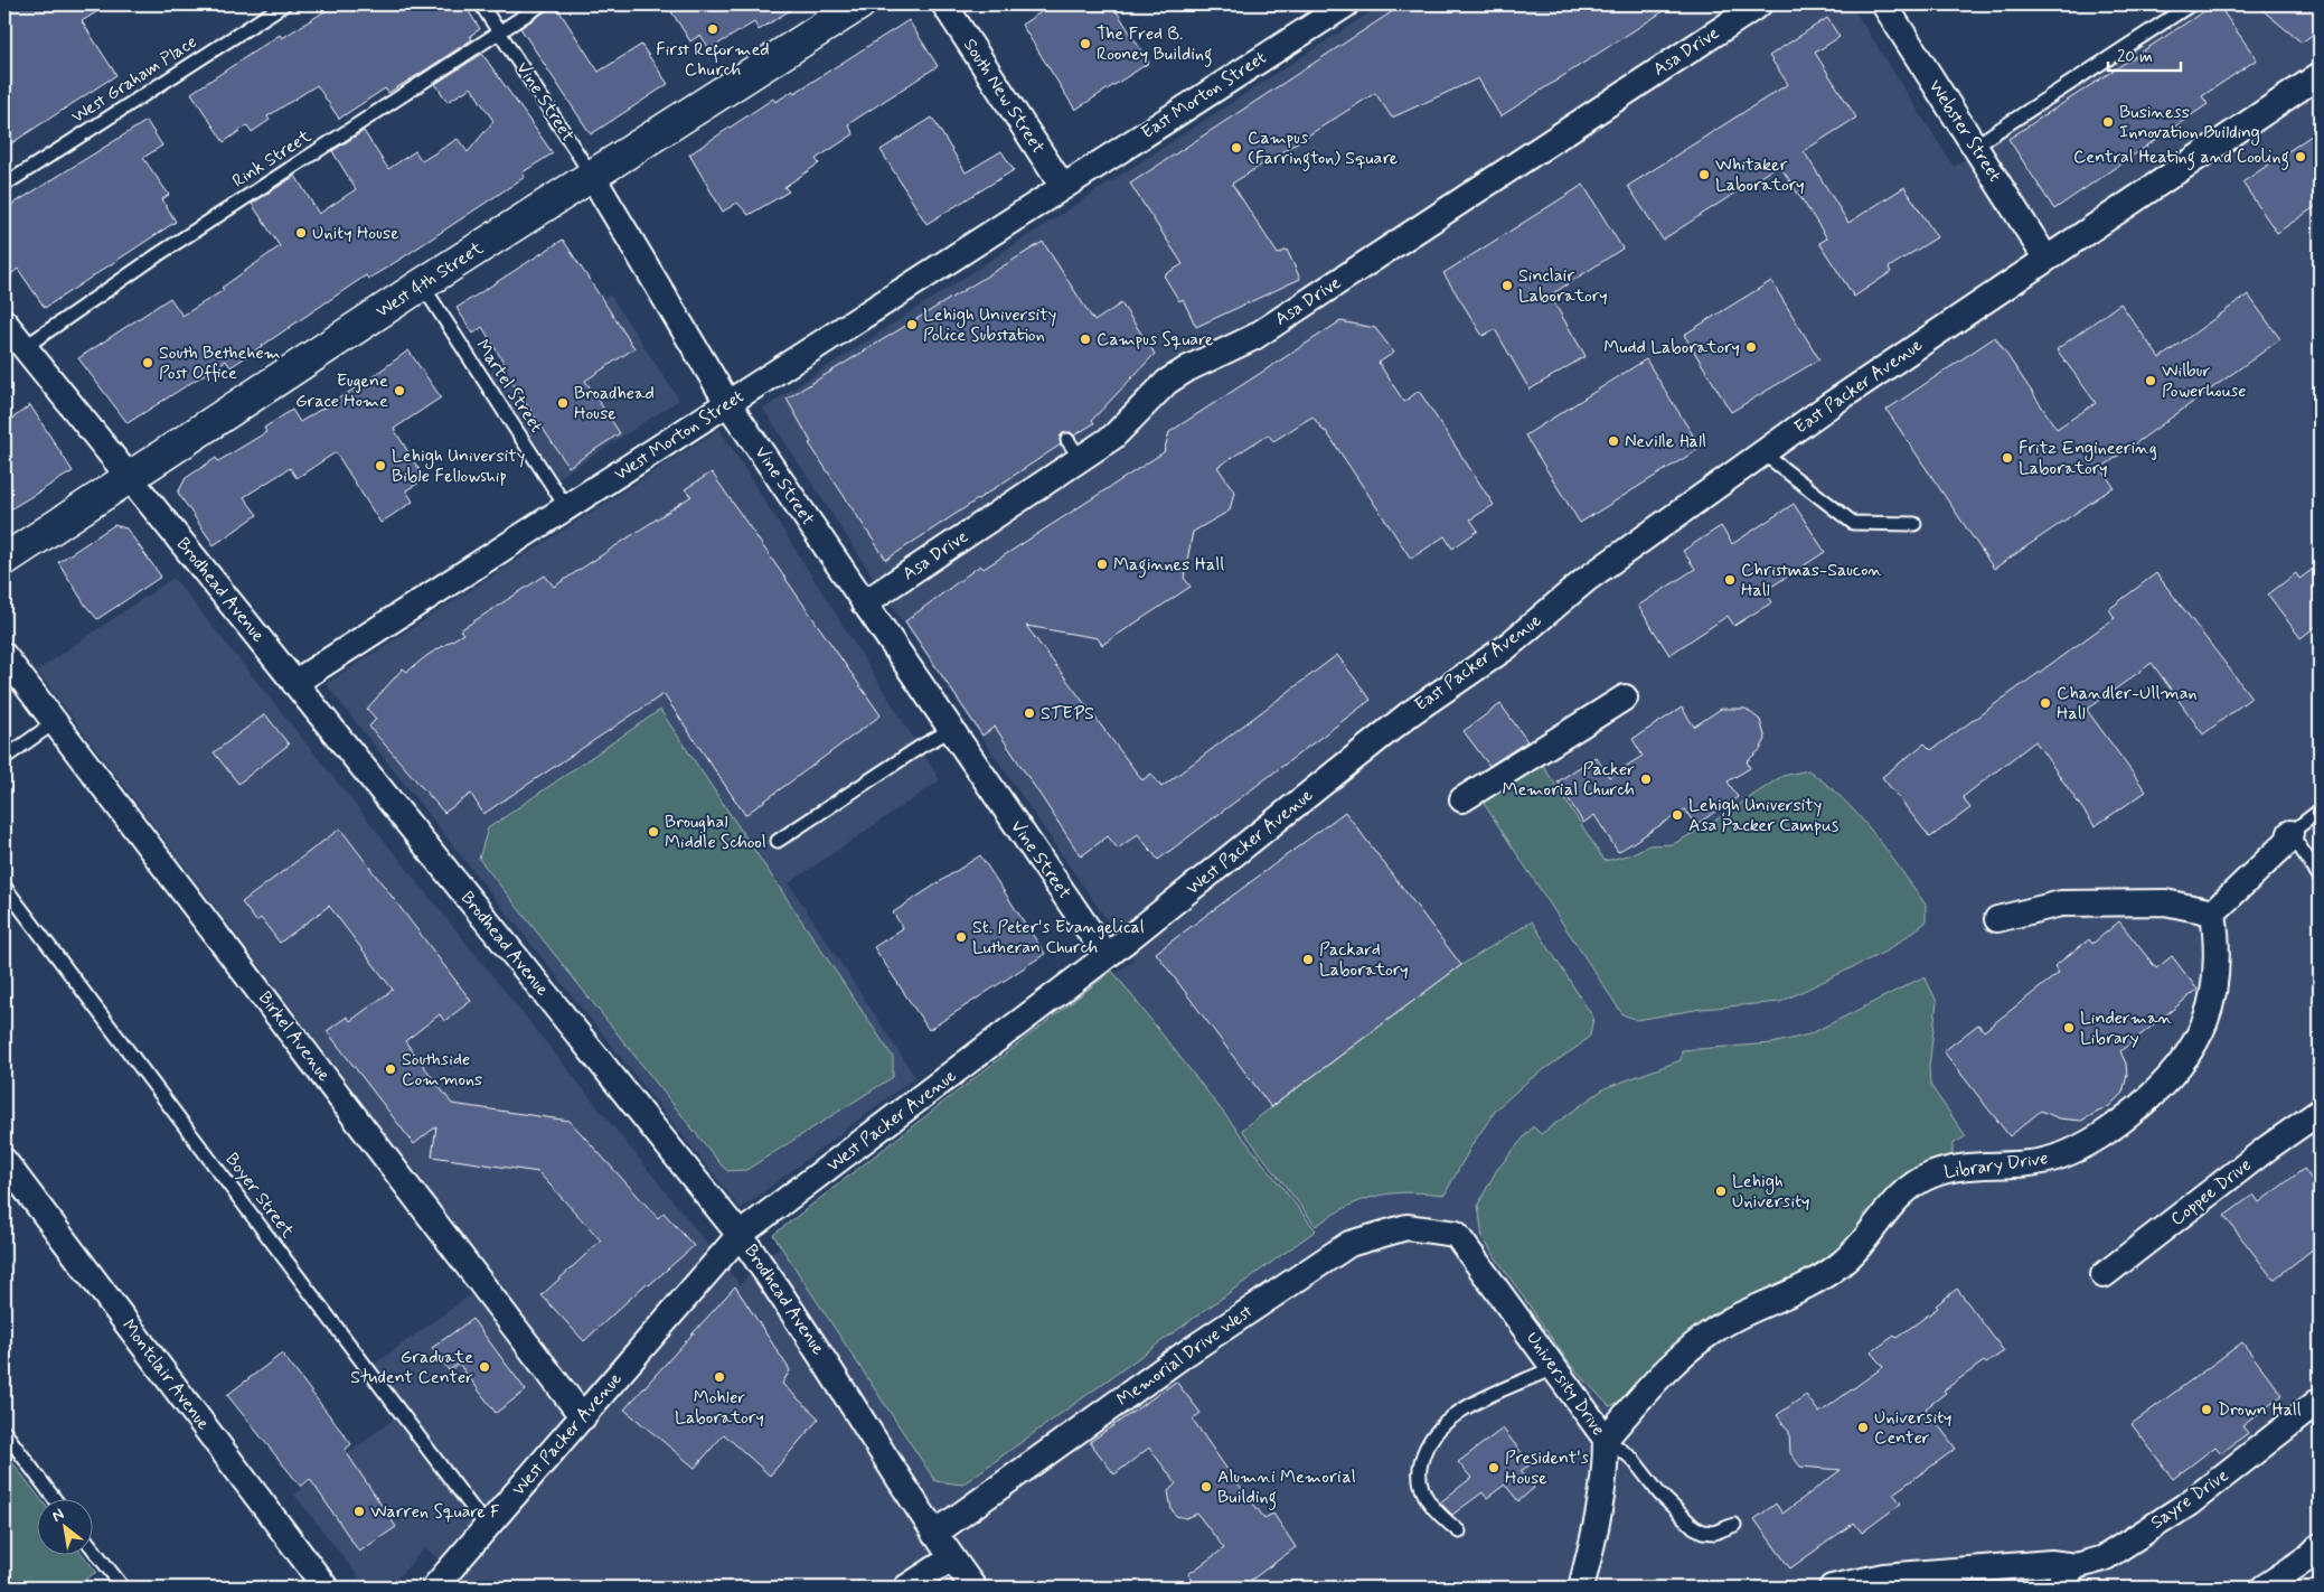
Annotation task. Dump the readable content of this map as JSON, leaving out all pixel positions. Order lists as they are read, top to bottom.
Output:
{
  "streets": {
    "main road": ["West 4th Street"],
    "street": [
      "Asa Drive",
      "East Morton Street",
      "South New Street",
      "Vine Street",
      "Webster Street",
      "East Packer Avenue",
      "West Morton Street",
      "Brodhead Avenue",
      "West Packer Avenue",
      "Birkel Avenue",
      "Library Drive",
      "Coppee Drive",
      "Memorial Drive West",
      "Montclair Avenue",
      "University Drive",
      "Sayre Drive"
    ],
    "lane": [
      "West Graham Place",
      "Rink Street",
      "Martel Street",
      "Boyer Street"
    ]
  },
  "crossings": [
    ["Asa Drive", "Vine Street"],
    ["East Morton Street", "South New Street"],
    ["East Morton Street", "West Morton Street"],
    ["South New Street", "West Morton Street"],
    ["Vine Street", "Rink Street"],
    ["Vine Street", "West 4th Street"],
    ["Vine Street", "West Morton Street"],
    ["Vine Street", "West Packer Avenue"],
    ["Webster Street", "East Packer Avenue"],
    ["Rink Street", "Brodhead Avenue"],
    ["West 4th Street", "Martel Street"],
    ["West 4th Street", "Brodhead Avenue"],
    ["Martel Street", "West Morton Street"],
    ["East Packer Avenue", "West Packer Avenue"],
    ["West Morton Street", "Brodhead Avenue"],
    ["Brodhead Avenue", "West Packer Avenue"],
    ["Brodhead Avenue", "Memorial Drive West"],
    ["West Packer Avenue", "Birkel Avenue"],
    ["West Packer Avenue", "Boyer Street"],
    ["Library Drive", "University Drive"],
    ["Memorial Drive West", "University Drive"]
  ],
  "places": [
    "First Reformed Church",
    "The Fred B. Rooney Building",
    "Business Innovation Building",
    "Campus (Farrington) Square",
    "Central Heating and Cooling",
    "Whitaker Laboratory",
    "Unity House",
    "Sinclair Laboratory",
    "Lehigh University Police Substation",
    "Campus Square",
    "Mudd Laboratory",
    "South Bethehem Post Office",
    "Wilbur Powerhouse",
    "Eugene Grace Home",
    "Broadhead House",
    "Neville Hall",
    "Fritz Engineering Laboratory",
    "Lehigh University Bible Fellowship",
    "Maginnes Hall",
    "Christmas-Saucon Hall",
    "Chandler-Ullman Hall",
    "STEPS",
    "Packer Memorial Church",
    "Lehigh University Asa Packer Campus",
    "Broughal Middle School",
    "St. Peter's Evangelical Lutheran Church",
    "Packard Laboratory",
    "Linderman Library",
    "Southside Commons",
    "Lehigh University",
    "Graduate Student Center",
    "Mohler Laboratory",
    "Drown Hall",
    "University Center",
    "President's House",
    "Alumni Memorial Building",
    "Warren Square F"
  ],
  "scale_bar": "20 m",
  "north": "top left"
}
